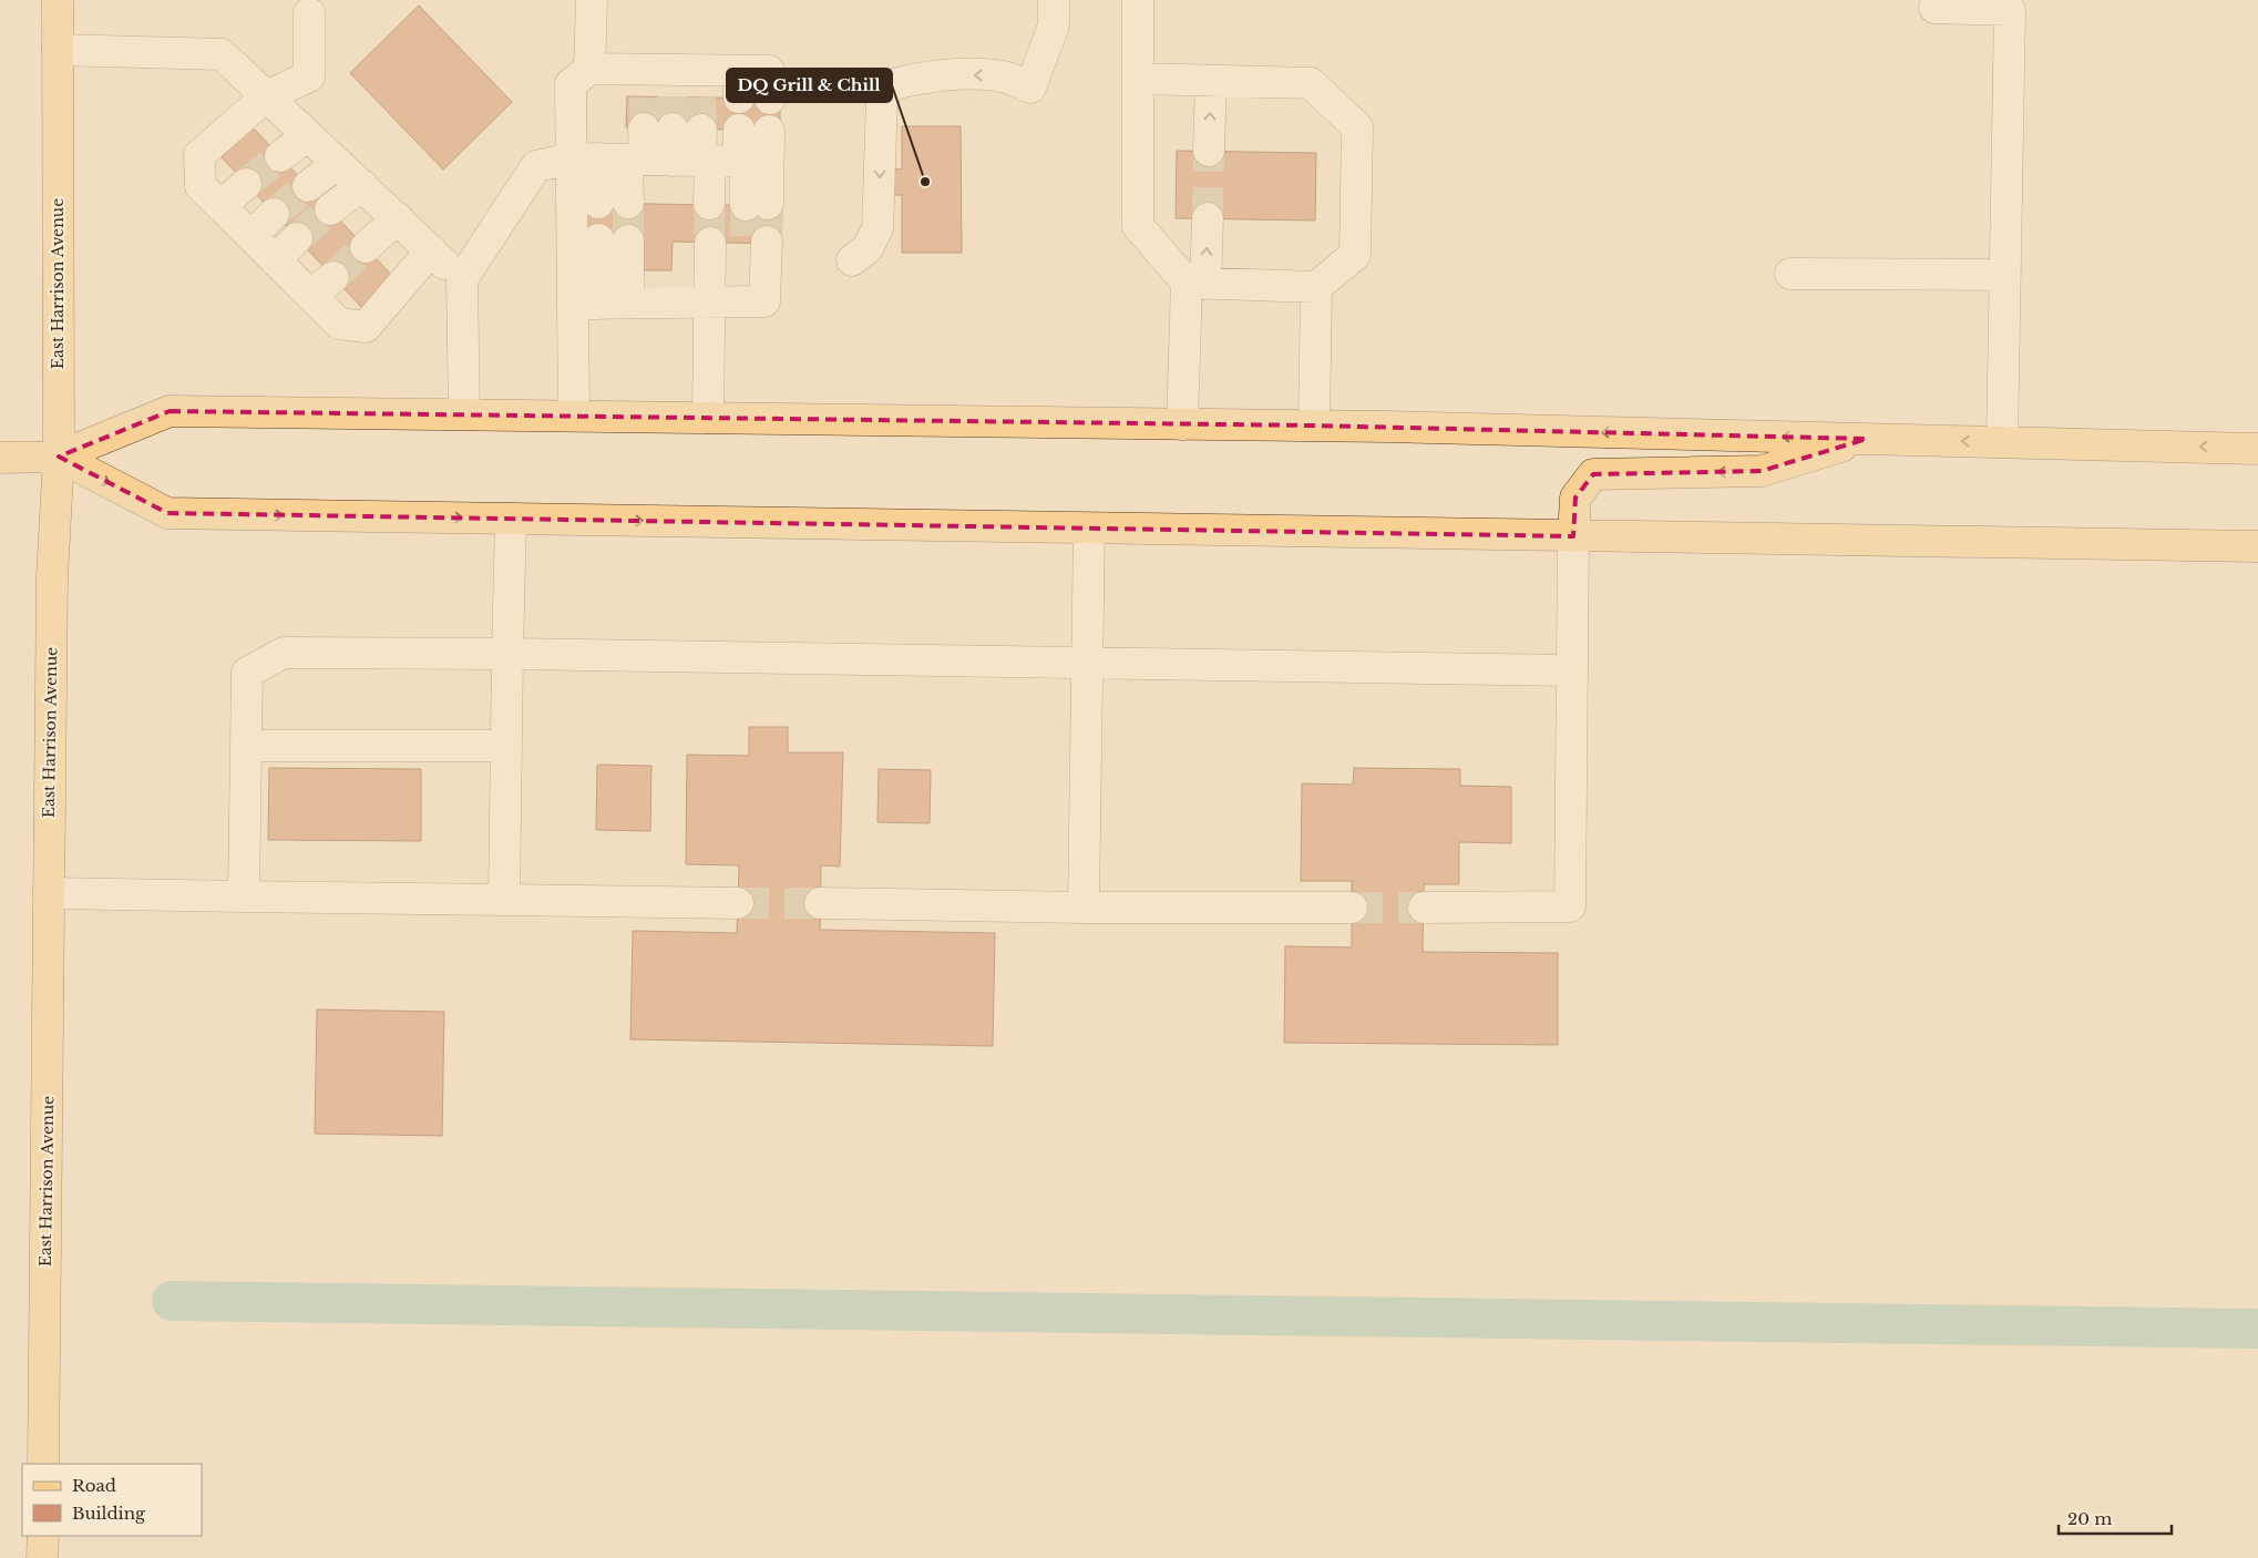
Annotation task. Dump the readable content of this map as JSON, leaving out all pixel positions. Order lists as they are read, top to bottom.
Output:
{
  "streets": {
    "main road": ["East Harrison Avenue"]
  },
  "places": ["DQ Grill & Chill"],
  "legend": ["Road", "Building"],
  "scale_bar": "20 m"
}
